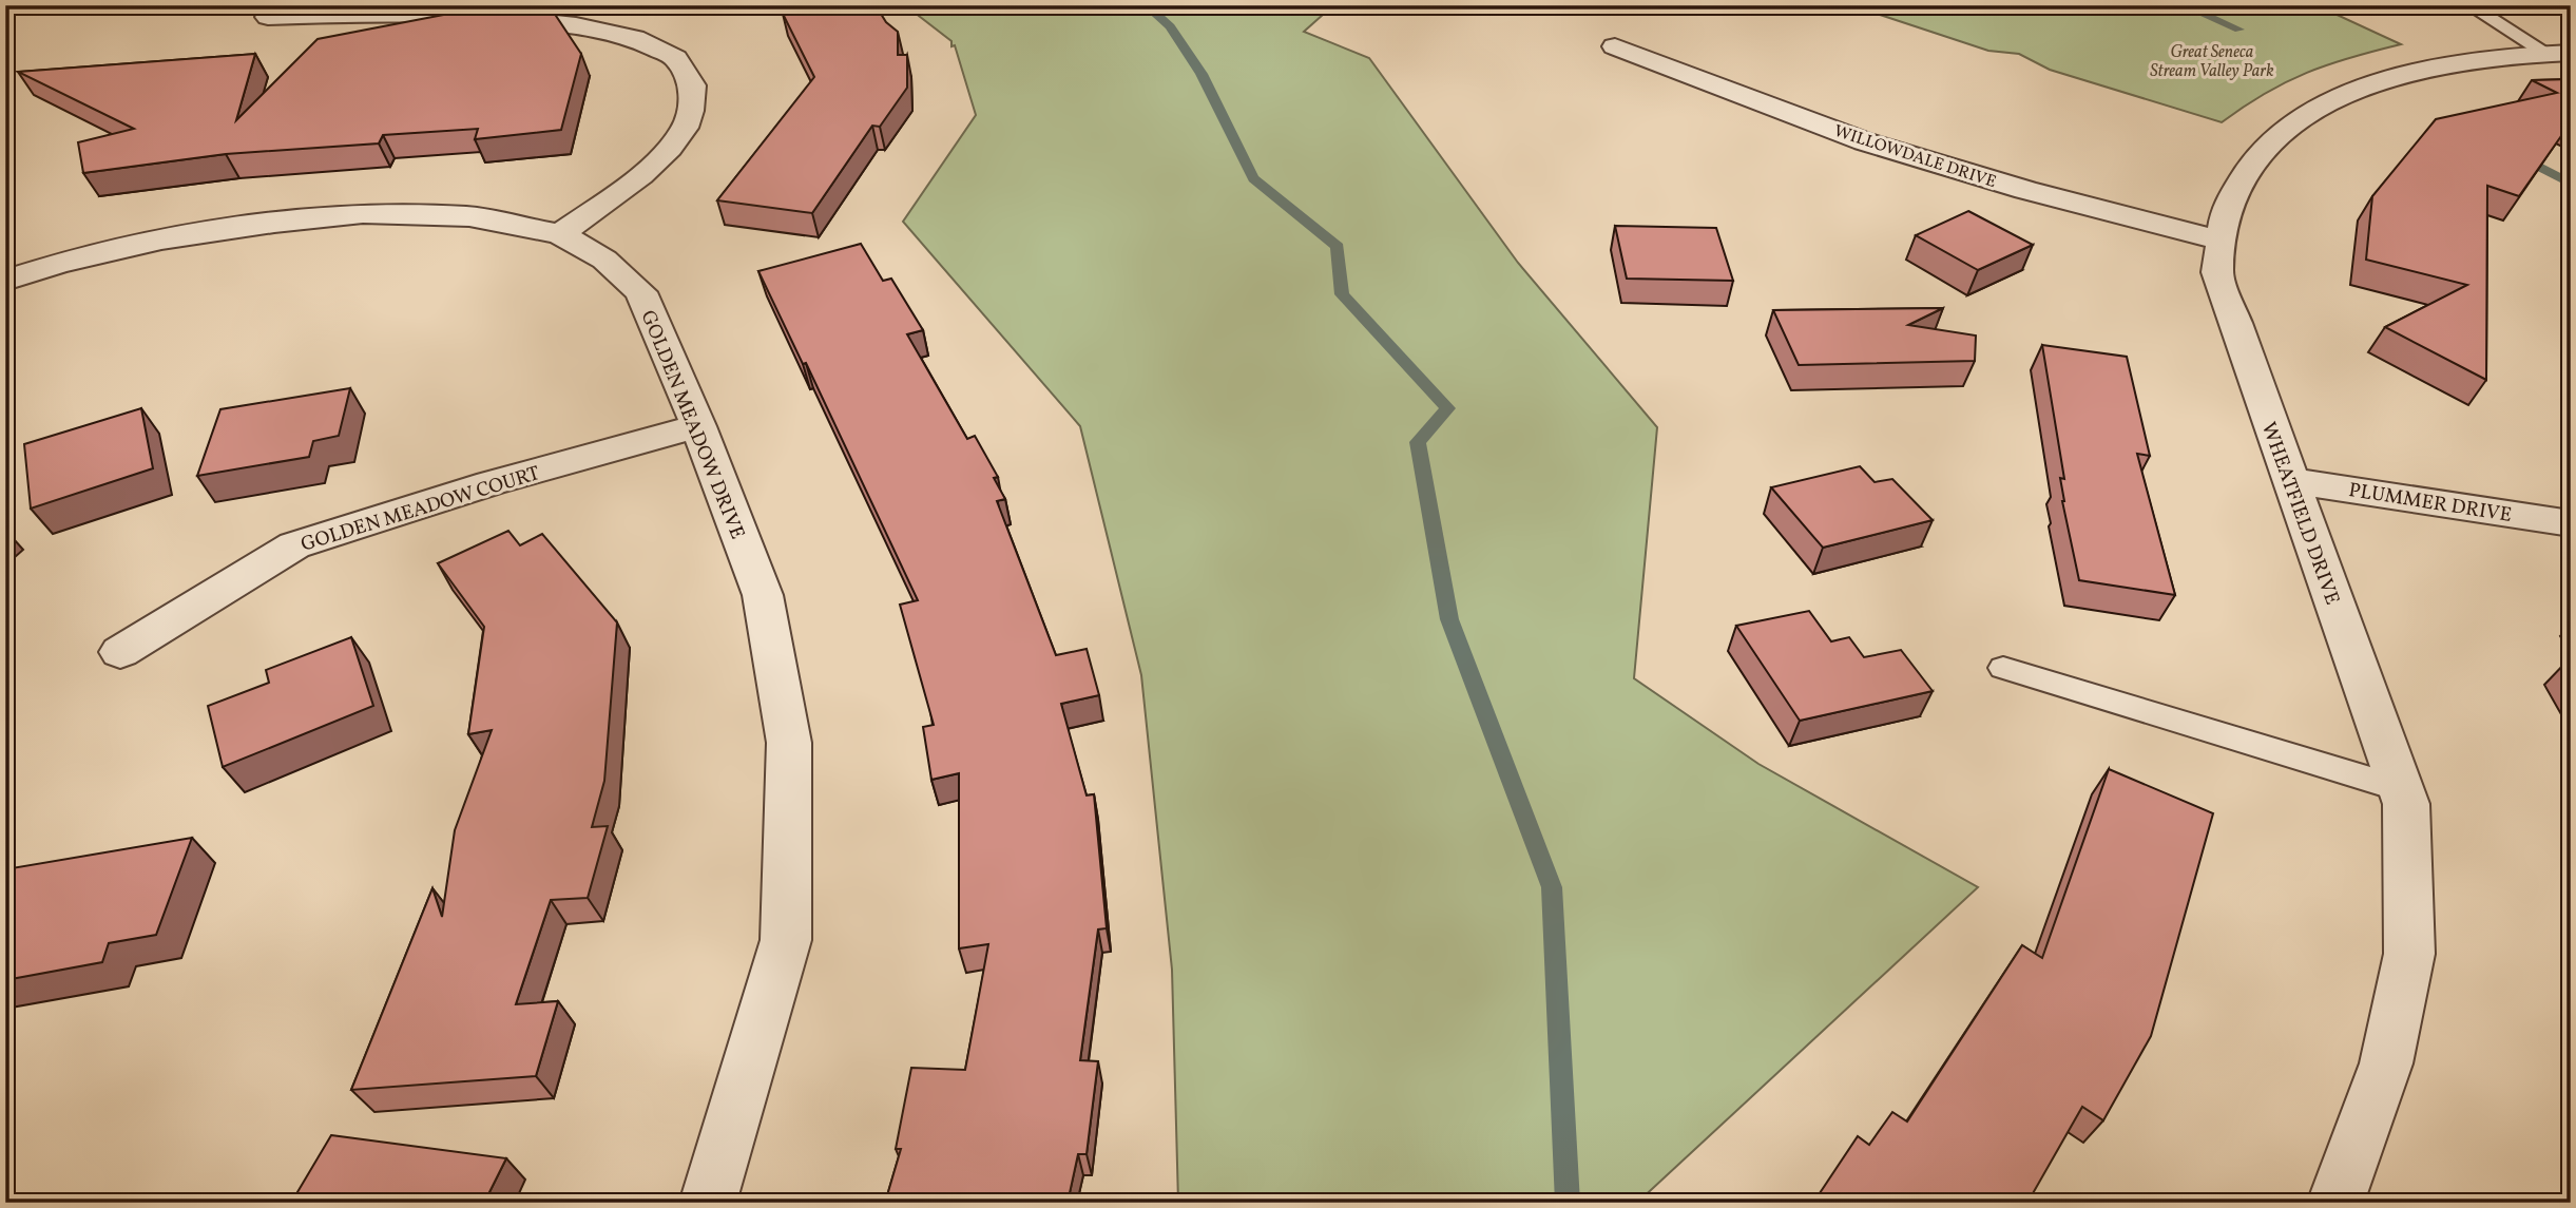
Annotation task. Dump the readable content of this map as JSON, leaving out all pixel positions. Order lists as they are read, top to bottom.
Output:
{
  "streets": {
    "street": [
      "WILLOWDALE DRIVE",
      "GOLDEN MEADOW DRIVE",
      "PLUMMER DRIVE",
      "GOLDEN MEADOW COURT",
      "WHEATFIELD DRIVE"
    ]
  },
  "crossings": [
    ["WILLOWDALE DRIVE", "WHEATFIELD DRIVE"],
    ["GOLDEN MEADOW DRIVE", "GOLDEN MEADOW COURT"],
    ["PLUMMER DRIVE", "WHEATFIELD DRIVE"]
  ],
  "parks": ["Great Seneca Stream Valley Park"]
}
